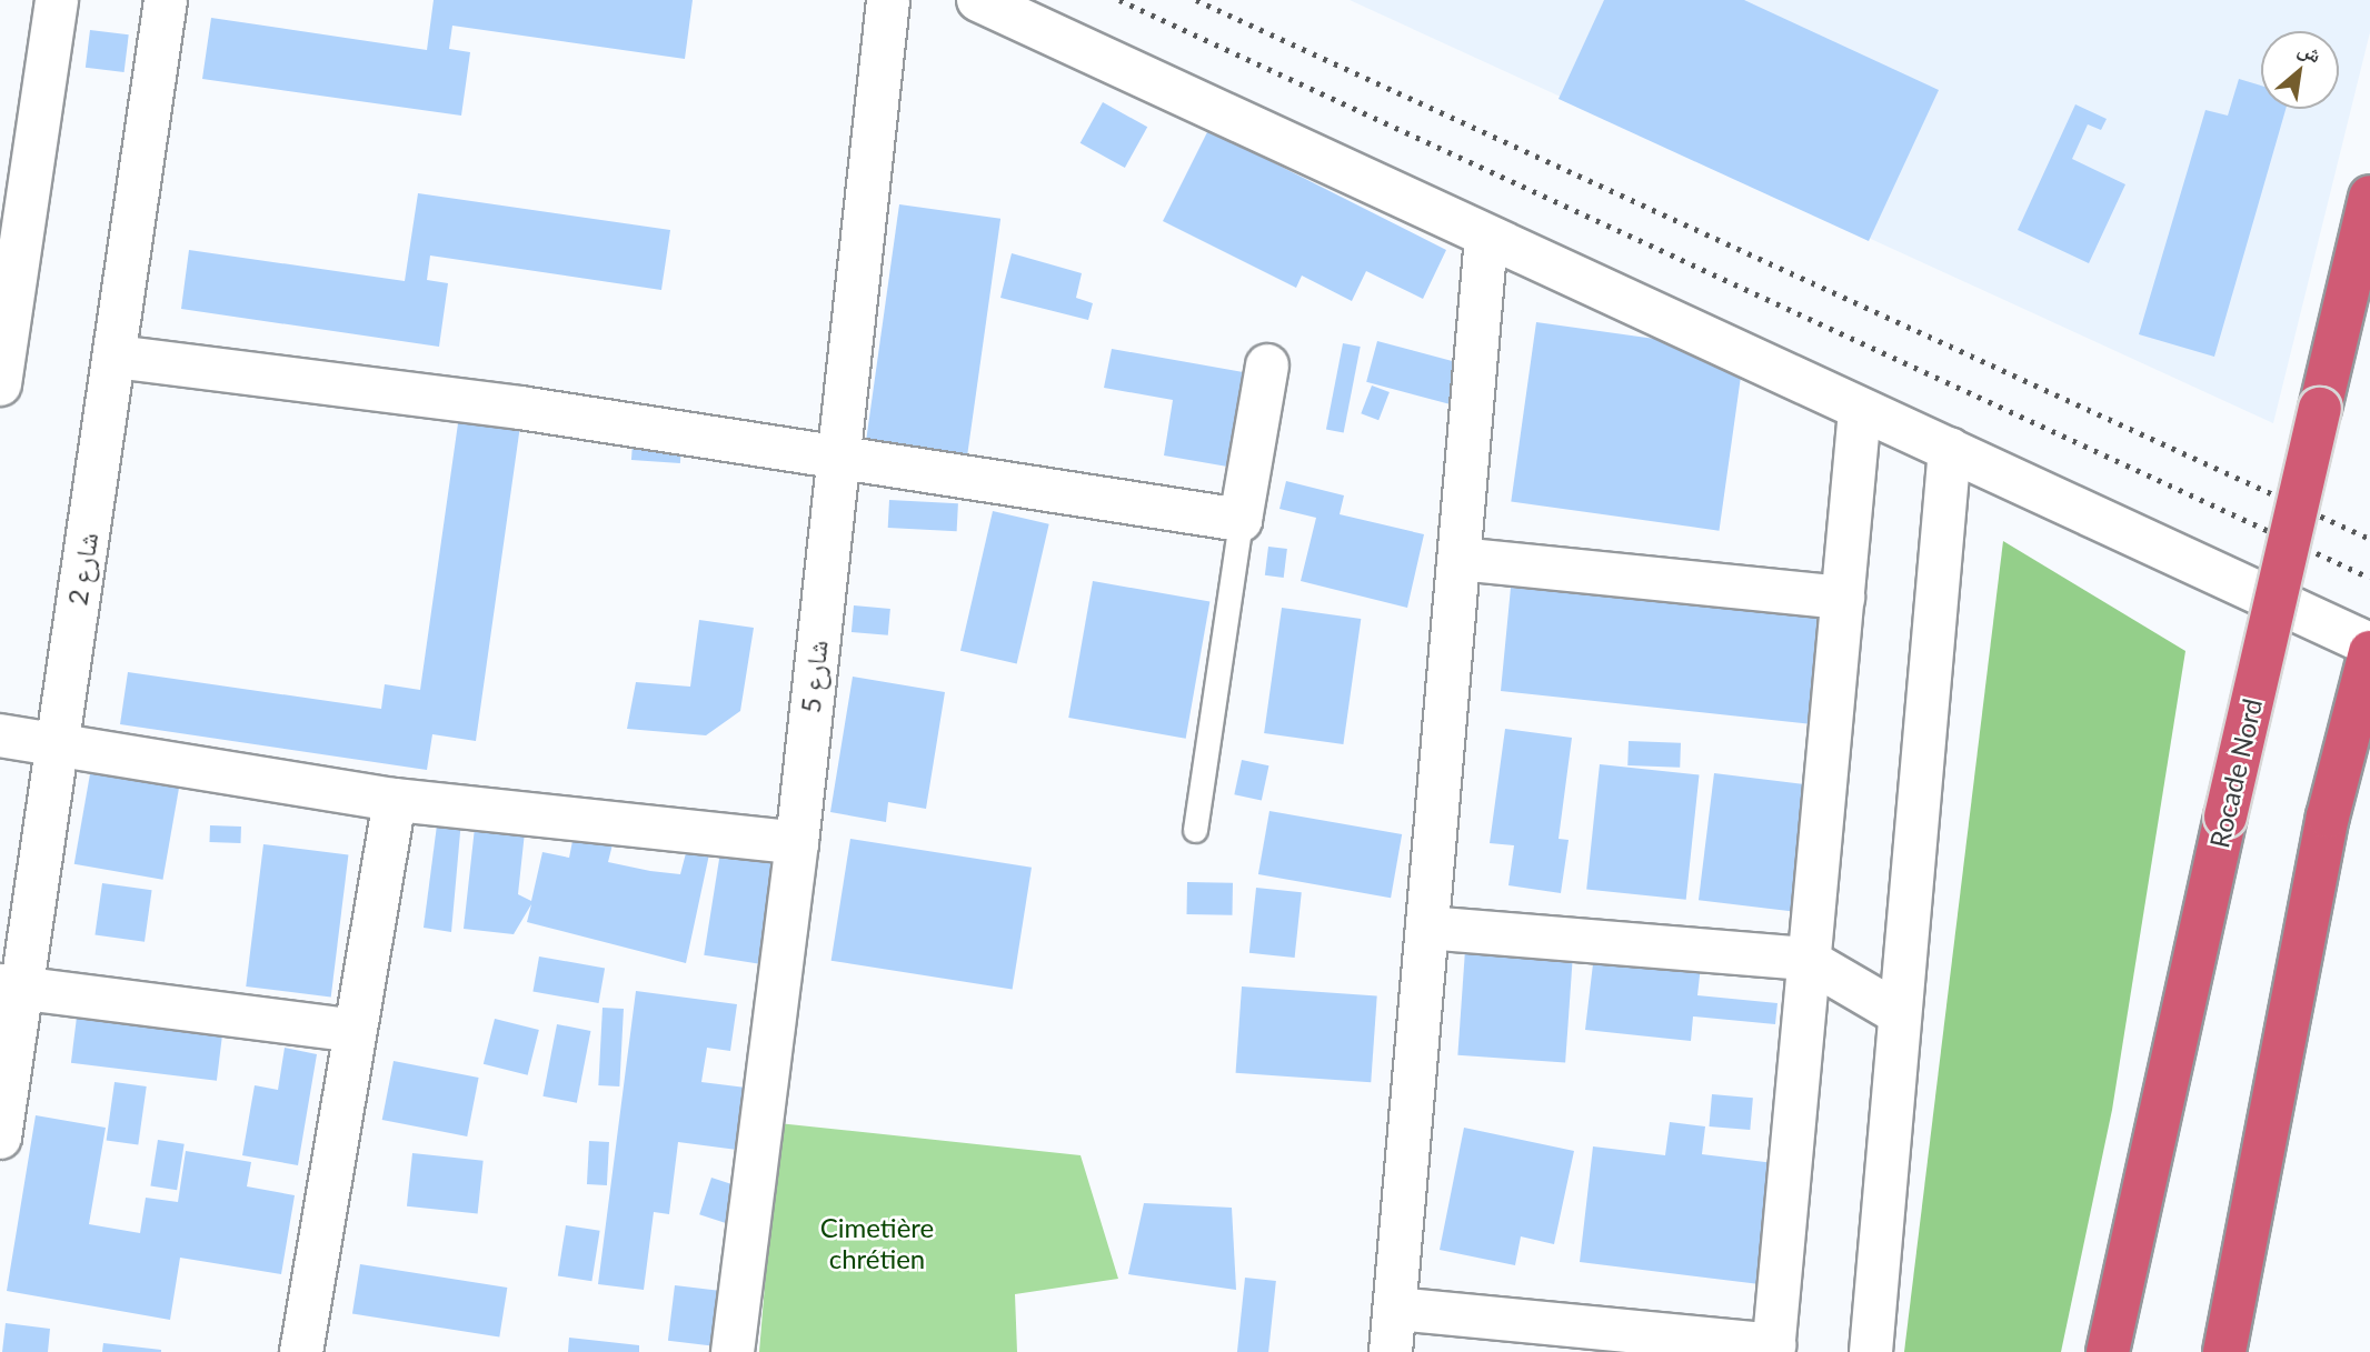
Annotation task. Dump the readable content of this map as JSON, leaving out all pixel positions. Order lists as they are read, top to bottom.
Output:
{
  "streets": {
    "highway": ["Rocade Nord"],
    "street": ["شارع 2", "شارع 5"]
  },
  "parks": ["Cimetière chrétien"],
  "north": "top right"
}
